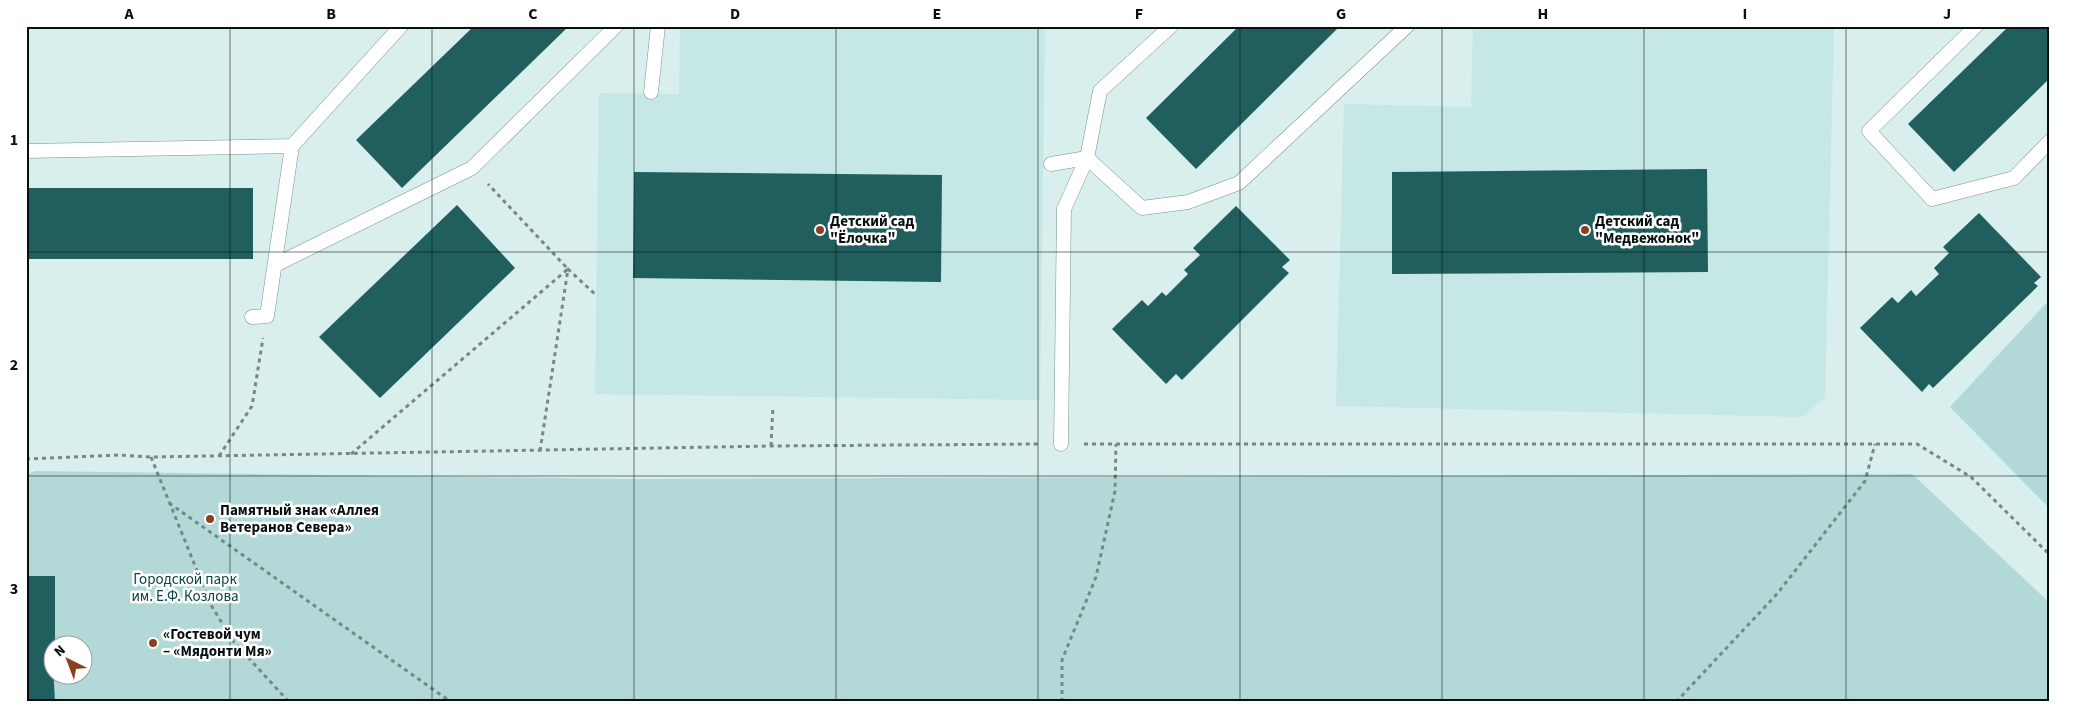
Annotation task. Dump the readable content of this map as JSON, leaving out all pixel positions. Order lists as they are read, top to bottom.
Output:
{
  "parks": ["Городской парк им. Е.Ф. Козлова"],
  "places": [
    "Детский сад \"Ёлочка\"",
    "Детский сад \"Медвежонок\"",
    "Памятный знак «Аллея Ветеранов Севера»",
    "«Гостевой чум – «Мядонти Мя»"
  ],
  "north": "top left",
  "grid": {
    "columns": [
      "A",
      "B",
      "C",
      "D",
      "E",
      "F",
      "G",
      "H",
      "I",
      "J"
    ],
    "rows": ["1", "2", "3"]
  }
}
